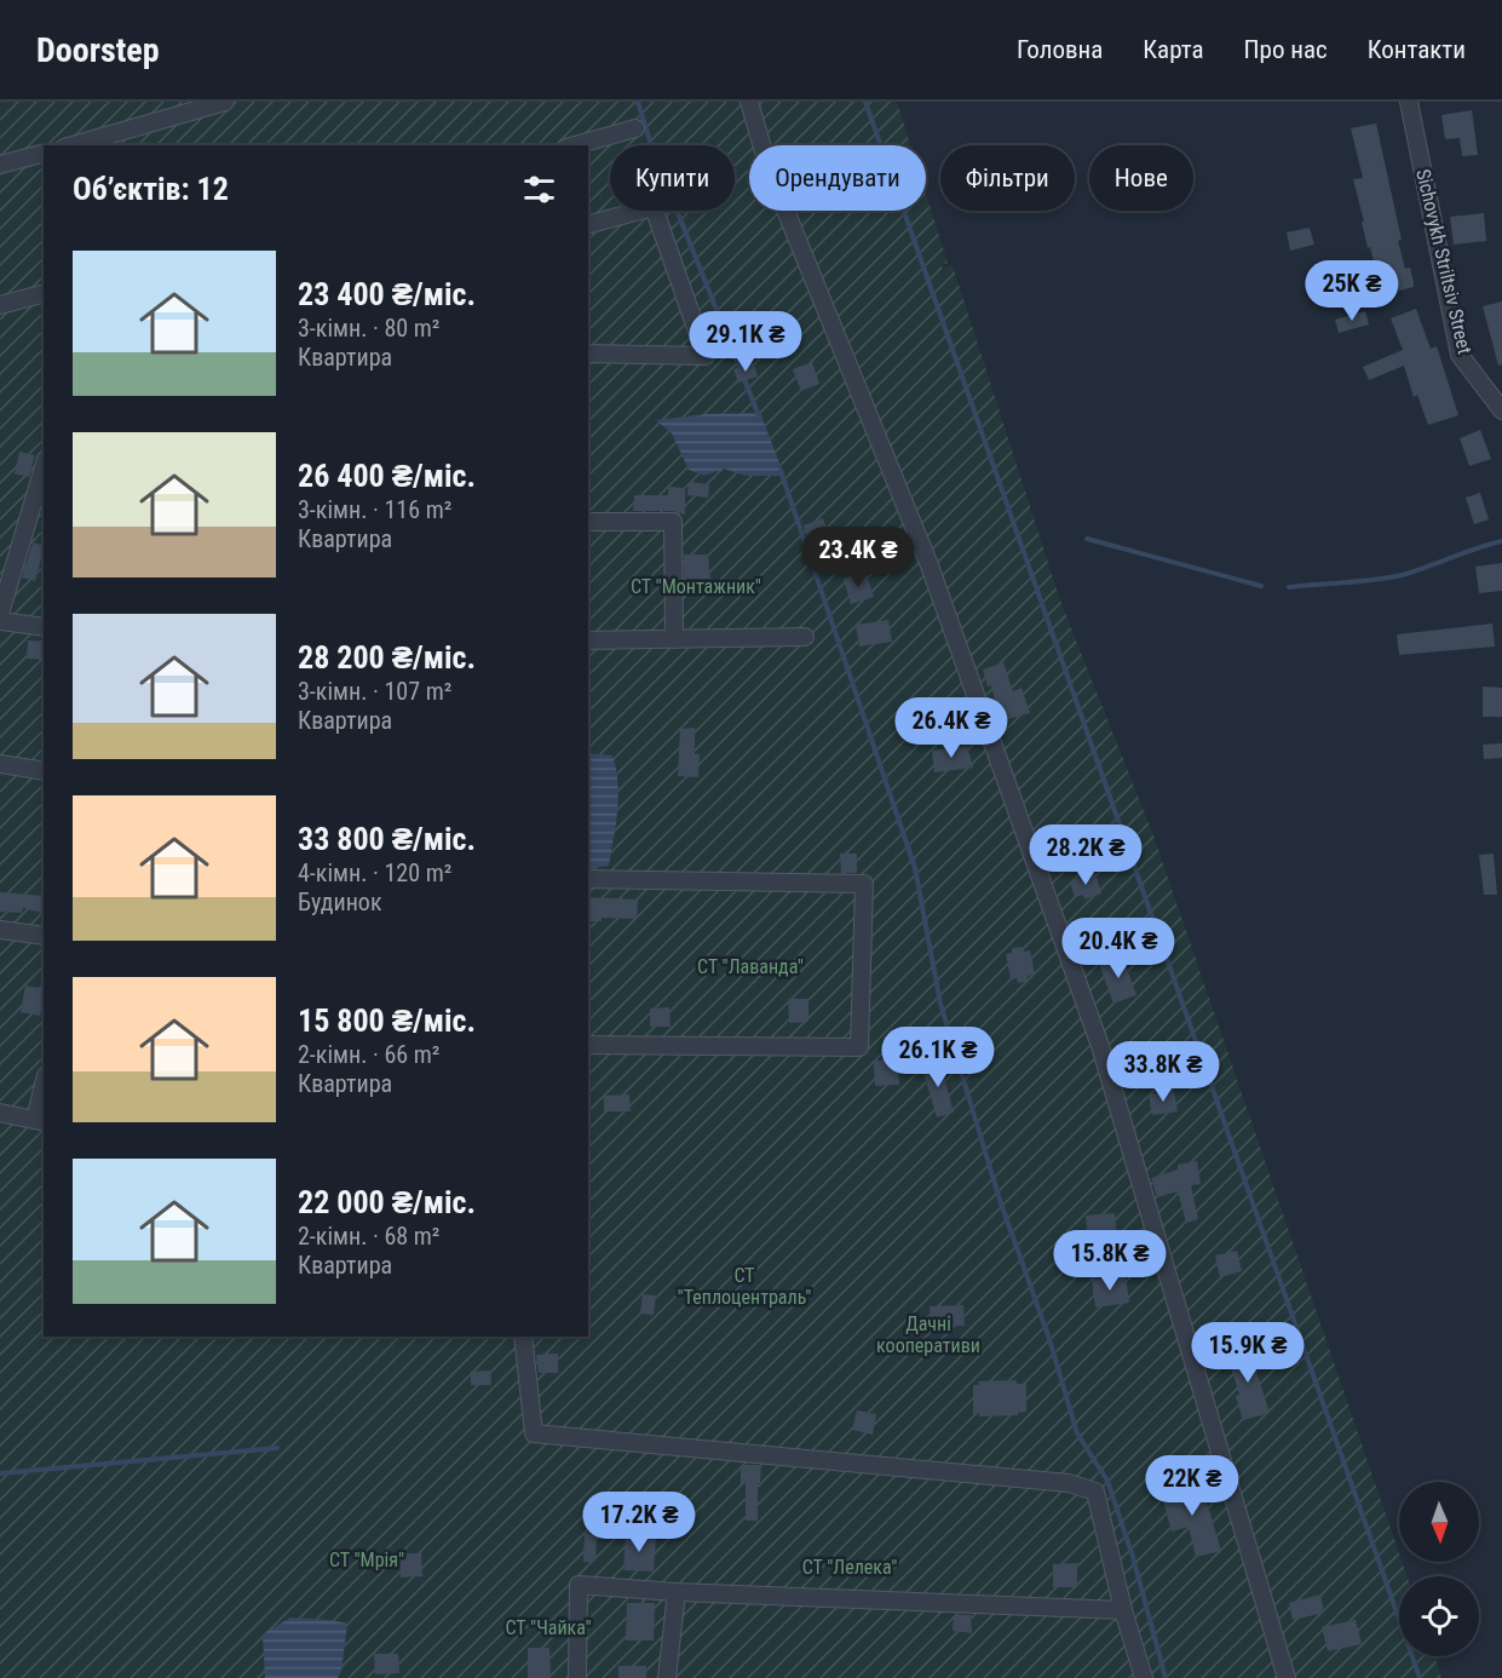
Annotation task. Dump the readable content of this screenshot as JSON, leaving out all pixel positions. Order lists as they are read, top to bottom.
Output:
{
  "streets": {
    "street": ["Sichovykh Striltsiv Street"]
  },
  "parks": [
    "СТ \"Монтажник\"",
    "СТ \"Лаванда\"",
    "СТ \"Теплоцентраль\"",
    "Дачні кооперативи",
    "СТ \"Мрія\"",
    "СТ \"Лелека\"",
    "СТ \"Чайка\""
  ],
  "north": "bottom",
  "page": {
    "header": "Doorstep",
    "nav": [
      "Головна",
      "Карта",
      "Про нас",
      "Контакти"
    ],
    "chip": [
      "Купити",
      "Орендувати",
      "Фільтри",
      "Нове"
    ],
    "heading": "Об’єктів: 12",
    "list": [
      {
        "name": "23 400 ₴/міс.",
        "note": "3-кімн. · 80 m² · Квартира"
      },
      {
        "name": "26 400 ₴/міс.",
        "note": "3-кімн. · 116 m² · Квартира"
      },
      {
        "name": "28 200 ₴/міс.",
        "note": "3-кімн. · 107 m² · Квартира"
      },
      {
        "name": "33 800 ₴/міс.",
        "note": "4-кімн. · 120 m² · Будинок"
      },
      {
        "name": "15 800 ₴/міс.",
        "note": "2-кімн. · 66 m² · Квартира"
      },
      {
        "name": "22 000 ₴/міс.",
        "note": "2-кімн. · 68 m² · Квартира"
      }
    ],
    "price": [
      "25K ₴",
      "29.1K ₴",
      "23.4K ₴",
      "26.4K ₴",
      "28.2K ₴",
      "20.4K ₴",
      "26.1K ₴",
      "33.8K ₴",
      "15.8K ₴",
      "15.9K ₴",
      "22K ₴",
      "17.2K ₴"
    ]
  }
}
